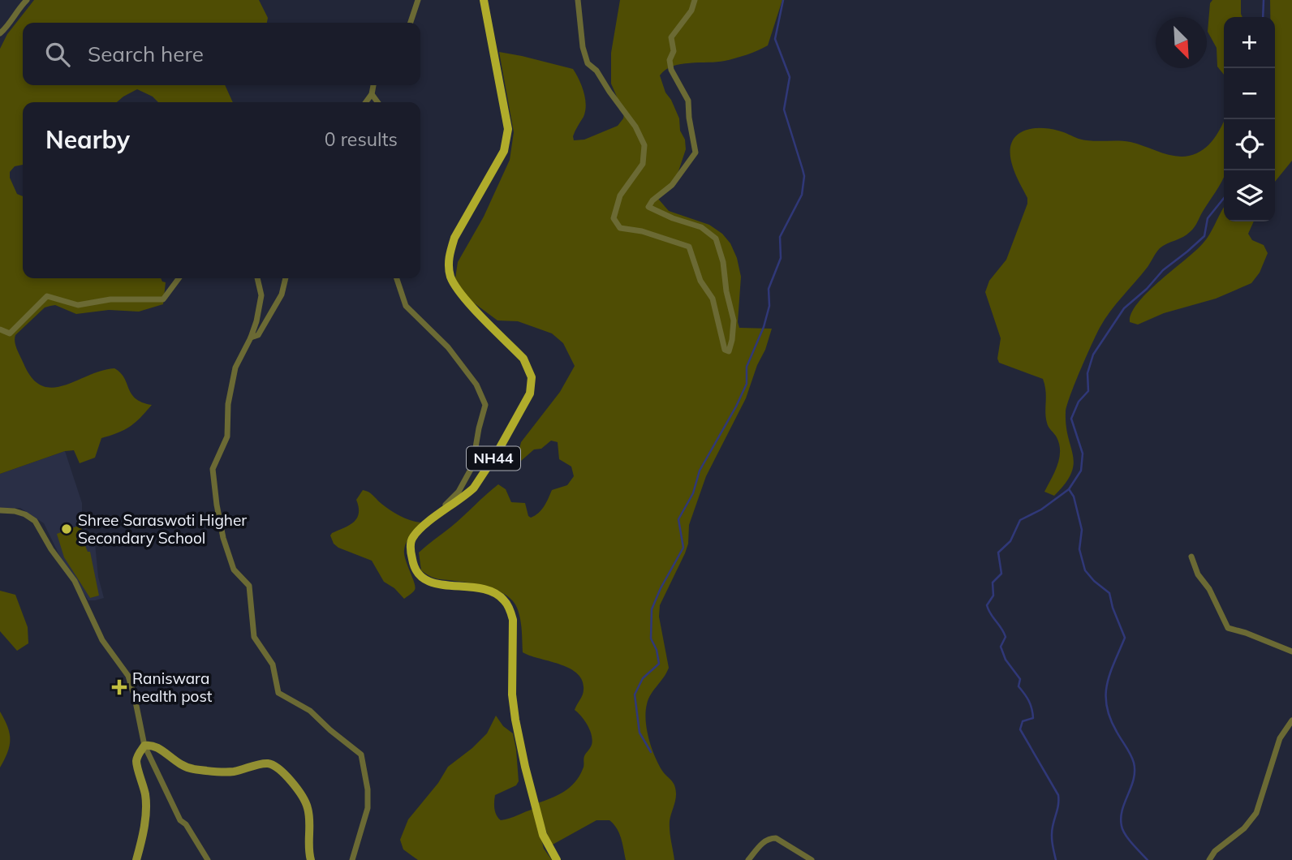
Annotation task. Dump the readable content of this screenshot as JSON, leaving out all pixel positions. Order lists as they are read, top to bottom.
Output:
{
  "streets": {
    "main road": ["NH44"]
  },
  "places": {
    "other": ["Shree Saraswoti Higher Secondary School"],
    "health": ["Raniswara health post"]
  },
  "north": "bottom right",
  "page": {
    "map_buttons": ["+", "−"],
    "search": "Search here",
    "heading": ["Nearby", "0 results"]
  }
}
